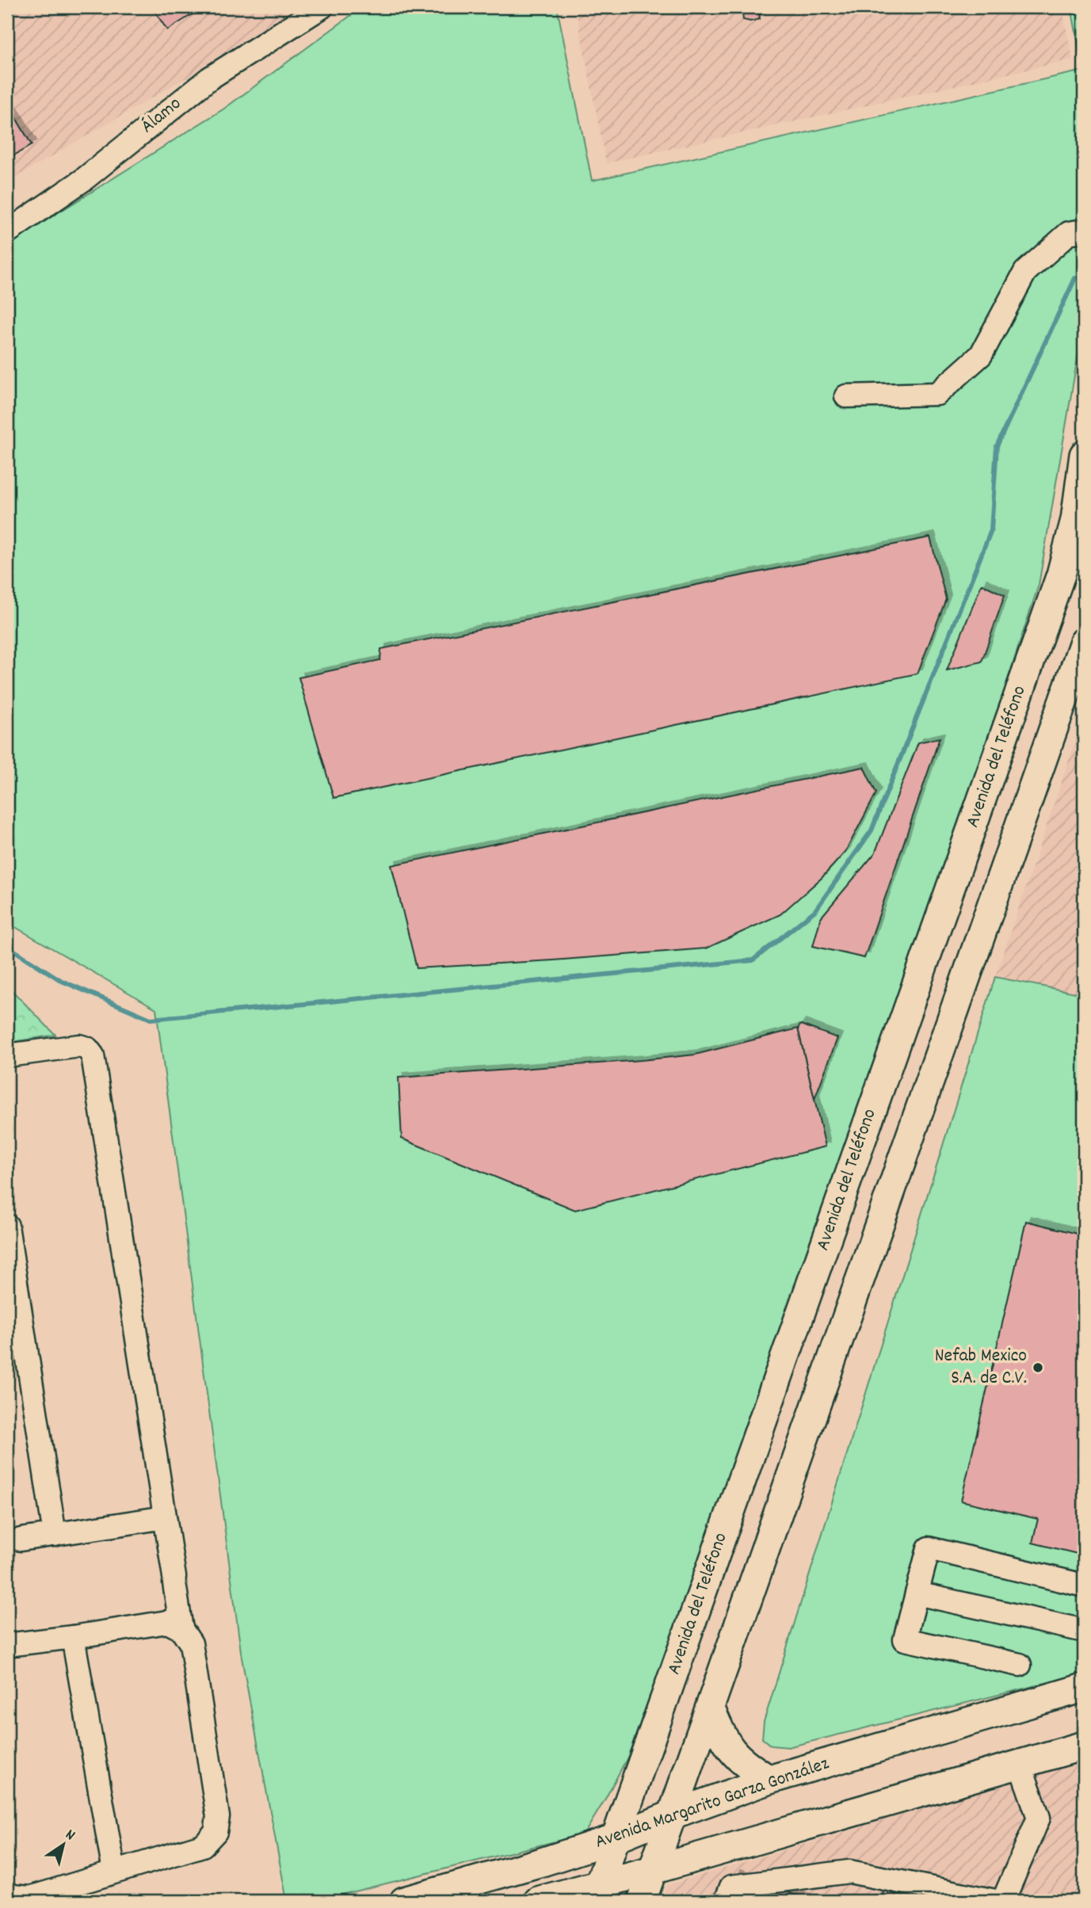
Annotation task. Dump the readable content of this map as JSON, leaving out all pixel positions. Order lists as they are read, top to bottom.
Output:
{
  "streets": {
    "main road": ["Avenida del Teléfono", "Avenida Margarito Garza González"],
    "street": ["Álamo"]
  },
  "crossings": [
    ["Avenida del Teléfono", "Avenida Margarito Garza González"]
  ],
  "places": ["Nefab Mexico S.A. de C.V."],
  "north": "top right"
}
